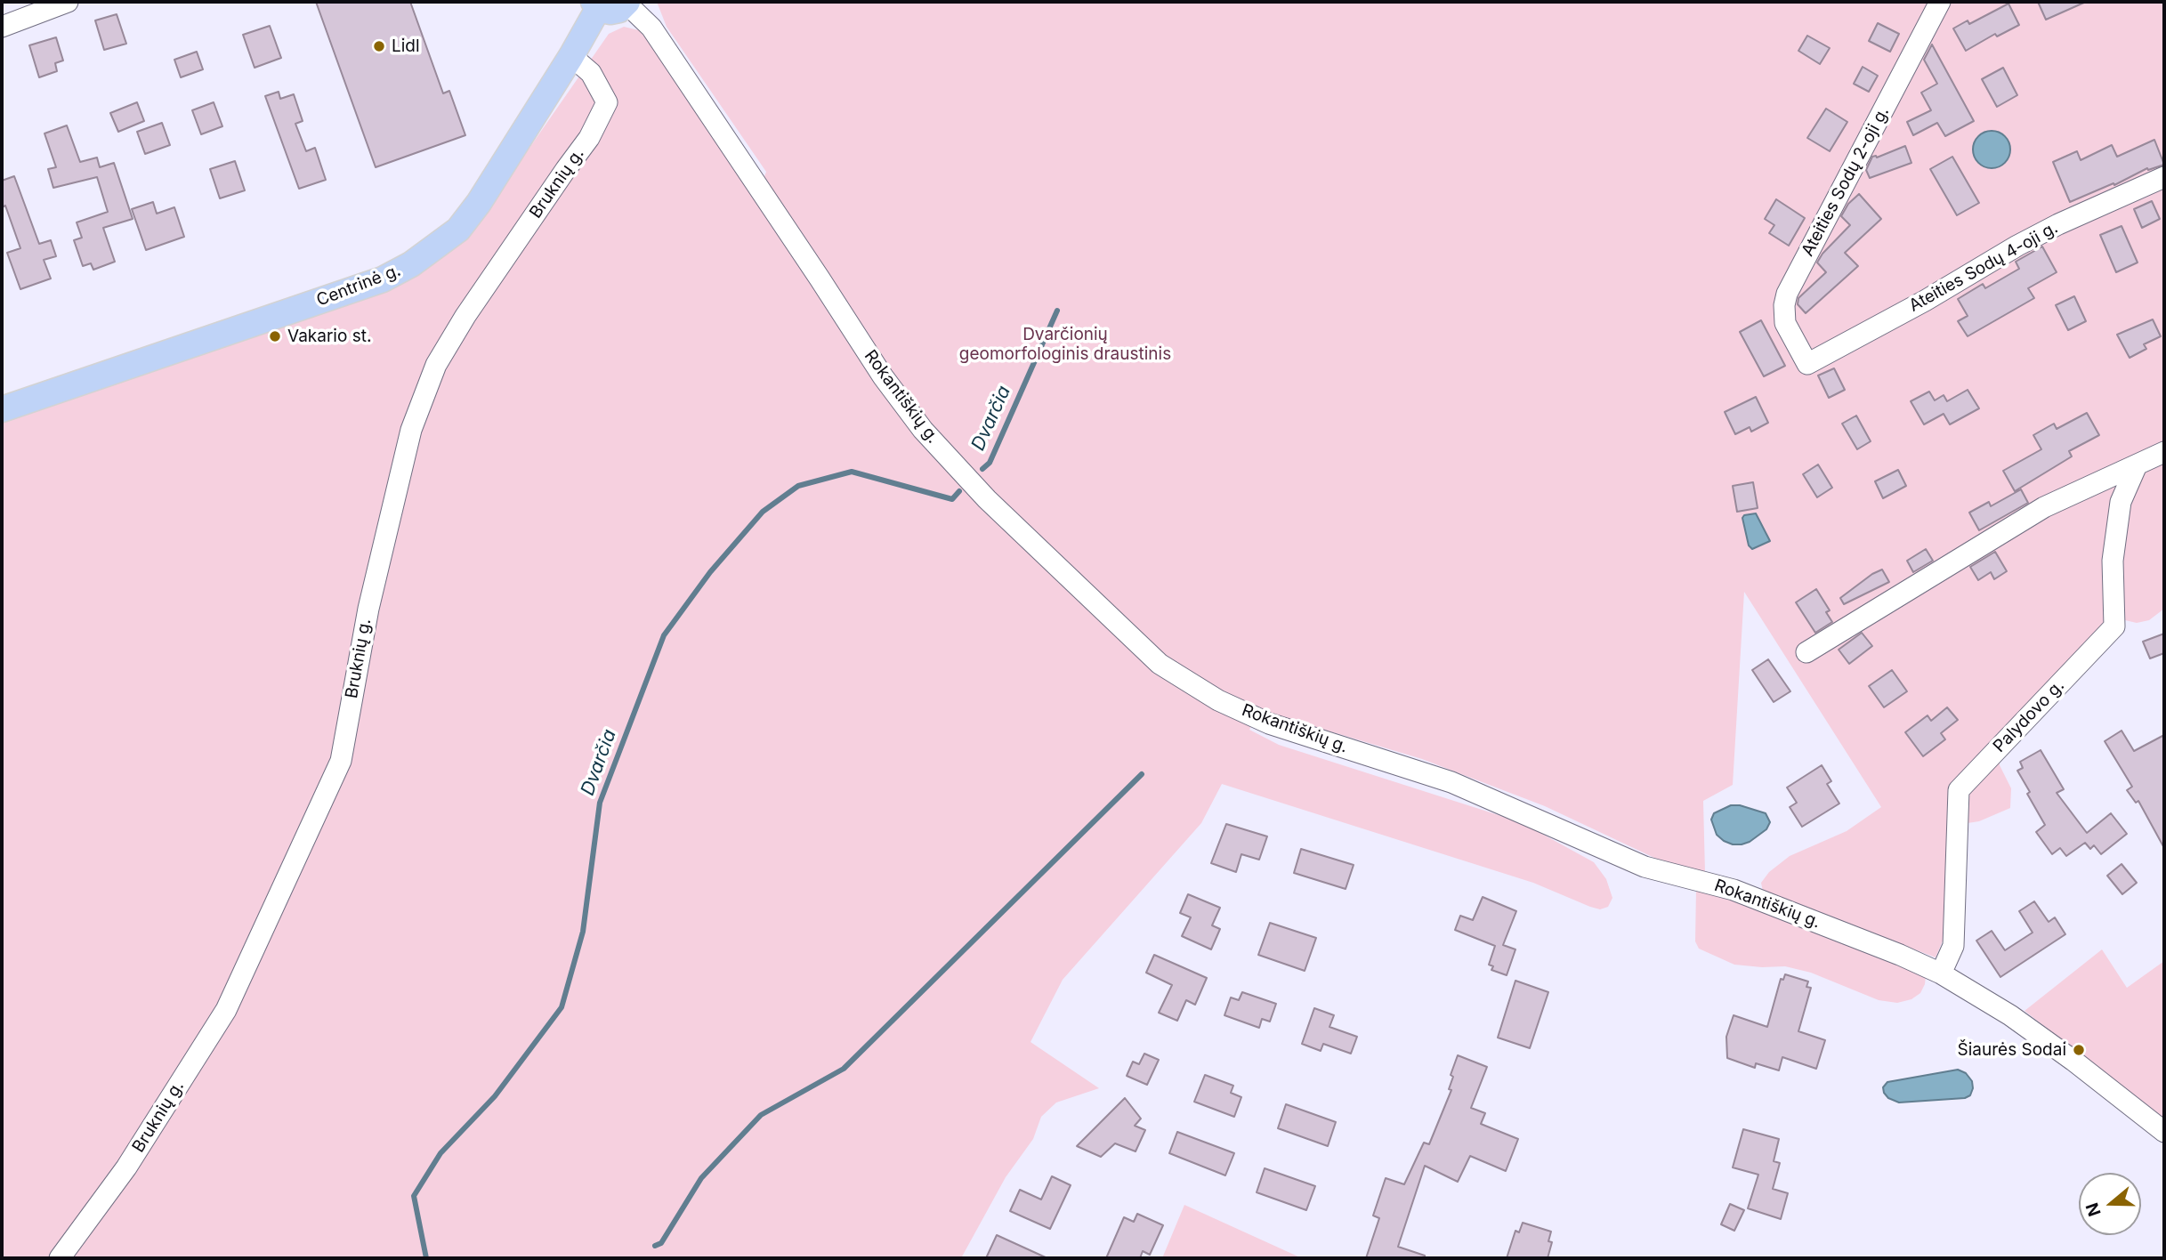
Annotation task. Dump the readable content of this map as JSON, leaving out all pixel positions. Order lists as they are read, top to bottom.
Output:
{
  "streets": {
    "main road": ["Centrinė g."],
    "street": [
      "Ateities Sodų 2-oji g.",
      "Bruknių g.",
      "Ateities Sodų 4-oji g.",
      "Rokantiškių g.",
      "Palydovo g."
    ]
  },
  "crossings": [
    ["Ateities Sodų 2-oji g.", "Ateities Sodų 4-oji g."],
    ["Bruknių g.", "Centrinė g."],
    ["Centrinė g.", "Rokantiškių g."],
    ["Rokantiškių g.", "Palydovo g."]
  ],
  "water": ["Dvarčia"],
  "parks": ["Dvarčionių geomorfologinis draustinis"],
  "places": ["Lidl", "Vakario st.", "Šiaurės Sodai"],
  "north": "left"
}
